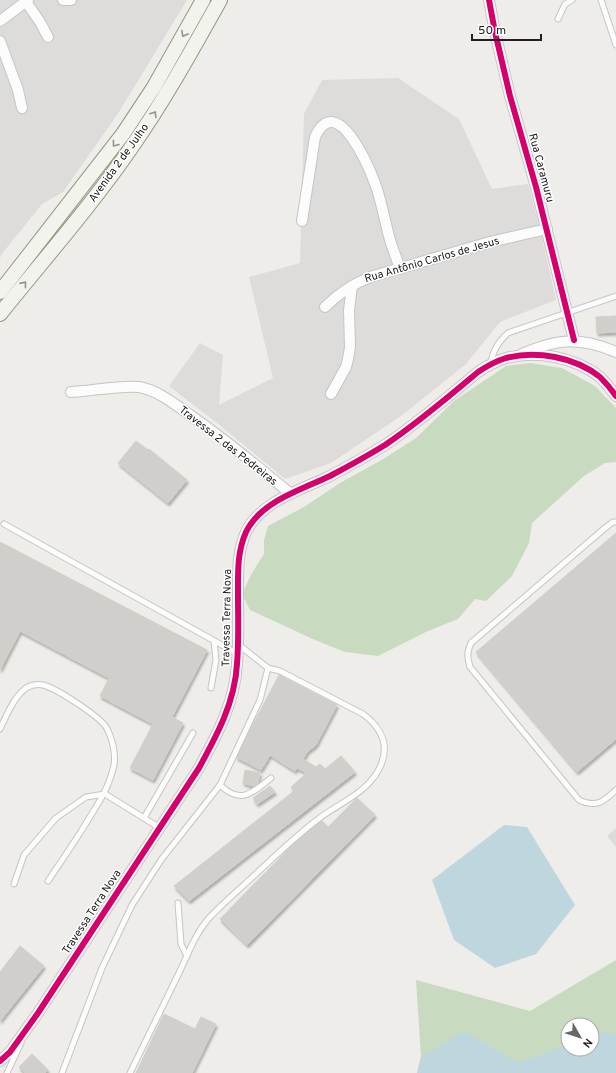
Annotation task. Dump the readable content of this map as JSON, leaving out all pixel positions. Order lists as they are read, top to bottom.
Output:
{
  "streets": {
    "main road": ["Avenida 2 de Julho"],
    "street": [
      "Rua Caramuru",
      "Rua Antônio Carlos de Jesus",
      "Travessa 2 das Pedreiras",
      "Travessa Terra Nova"
    ]
  },
  "crossings": [
    ["Rua Caramuru", "Rua Antônio Carlos de Jesus"],
    ["Travessa 2 das Pedreiras", "Travessa Terra Nova"]
  ],
  "scale_bar": "50 m",
  "north": "bottom right"
}
